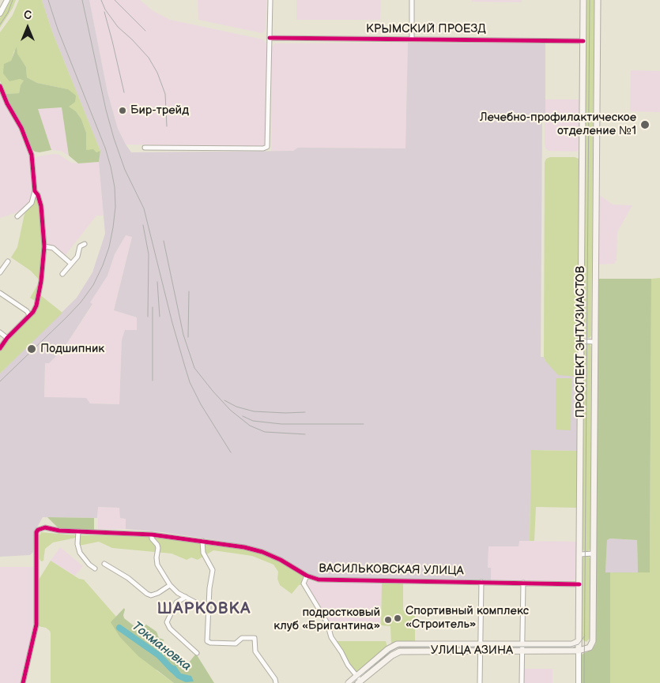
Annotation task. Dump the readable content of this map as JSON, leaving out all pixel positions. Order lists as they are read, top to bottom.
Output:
{
  "streets": {
    "main road": ["ПРОСПЕКТ ЭНТУЗИАСТОВ", "УЛИЦА АЗИНА"],
    "street": ["КРЫМСКИЙ ПРОЕЗД", "ВАСИЛЬКОВСКАЯ УЛИЦА"]
  },
  "crossings": [
    ["КРЫМСКИЙ ПРОЕЗД", "ПРОСПЕКТ ЭНТУЗИАСТОВ"],
    ["ПРОСПЕКТ ЭНТУЗИАСТОВ", "ВАСИЛЬКОВСКАЯ УЛИЦА"],
    ["ПРОСПЕКТ ЭНТУЗИАСТОВ", "УЛИЦА АЗИНА"]
  ],
  "districts": ["ШАРКОВКА"],
  "water": ["Токмановка"],
  "places": [
    "Бир-трейд",
    "Лечебно-профилактическое отделение №1",
    "Подшипник",
    "Спортивный комплекс «Строитель»",
    "подростковый клуб «Бригантина»"
  ],
  "north": "top"
}
